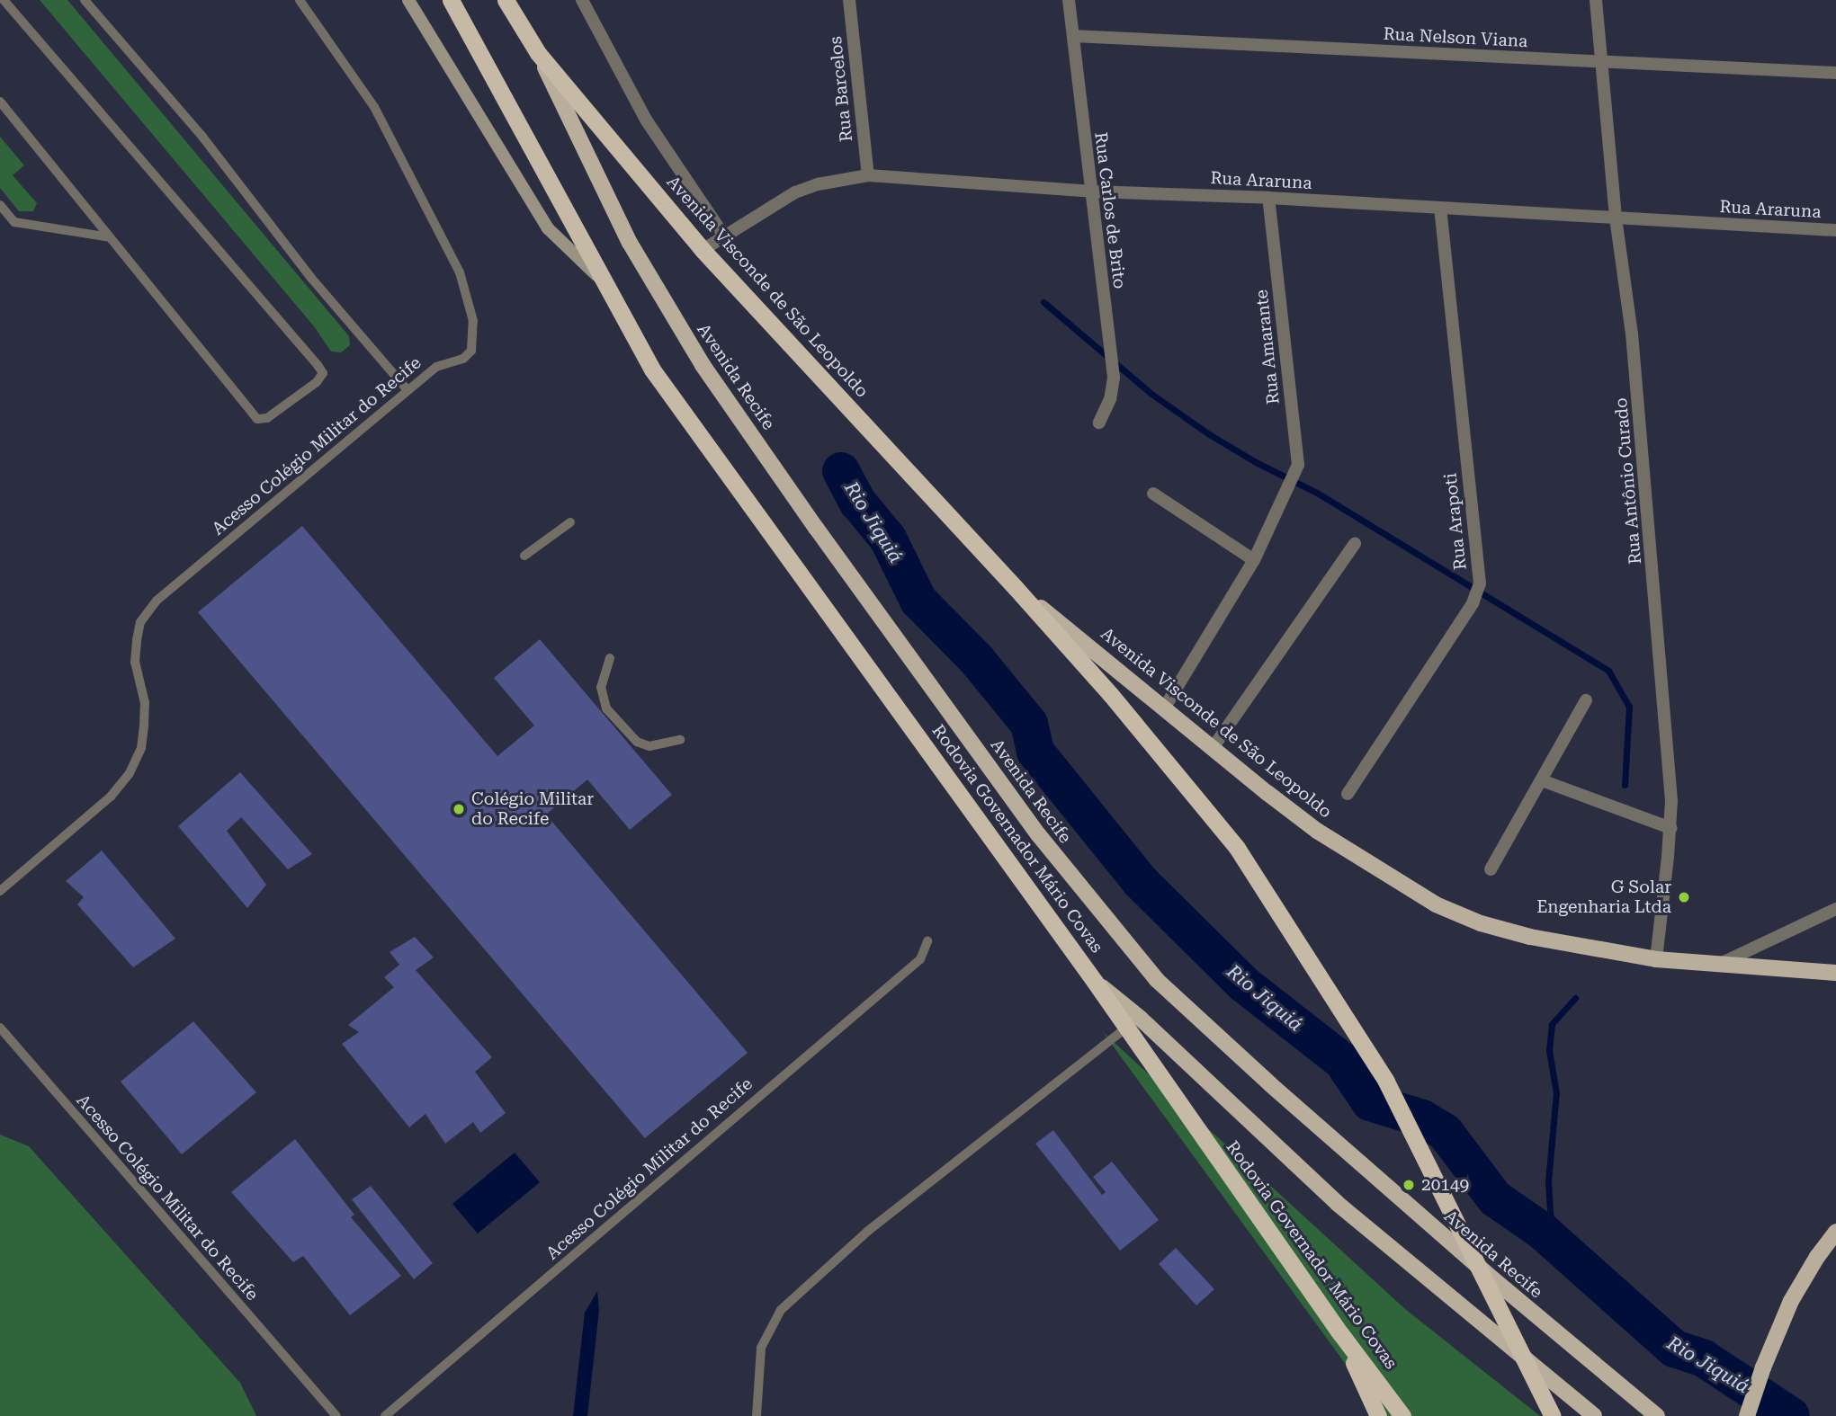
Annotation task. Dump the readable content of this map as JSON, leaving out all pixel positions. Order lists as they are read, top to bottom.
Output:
{
  "streets": {
    "highway": ["Avenida Visconde de São Leopoldo", "Rodovia Governador Mário Covas"],
    "main road": ["Avenida Recife"],
    "street": [
      "Rua Nelson Viana",
      "Rua Barcelos",
      "Rua Araruna",
      "Rua Carlos de Brito",
      "Rua Amarante",
      "Rua Antônio Curado",
      "Rua Arapoti"
    ],
    "lane": ["Acesso Colégio Militar do Recife"]
  },
  "crossings": [
    ["Rua Nelson Viana", "Rua Carlos de Brito"],
    ["Rua Nelson Viana", "Rua Antônio Curado"],
    ["Rua Barcelos", "Rua Araruna"],
    ["Rua Araruna", "Rua Carlos de Brito"],
    ["Rua Araruna", "Avenida Visconde de São Leopoldo"],
    ["Rua Araruna", "Rua Amarante"],
    ["Rua Araruna", "Rua Antônio Curado"],
    ["Rua Araruna", "Rua Arapoti"],
    ["Avenida Visconde de São Leopoldo", "Rua Amarante"],
    ["Avenida Visconde de São Leopoldo", "Avenida Recife"],
    ["Avenida Visconde de São Leopoldo", "Rua Antônio Curado"]
  ],
  "water": ["Rio Jiquiá"],
  "places": ["Colégio Militar do Recife", "G Solar Engenharia Ltda", "20149"]
}
